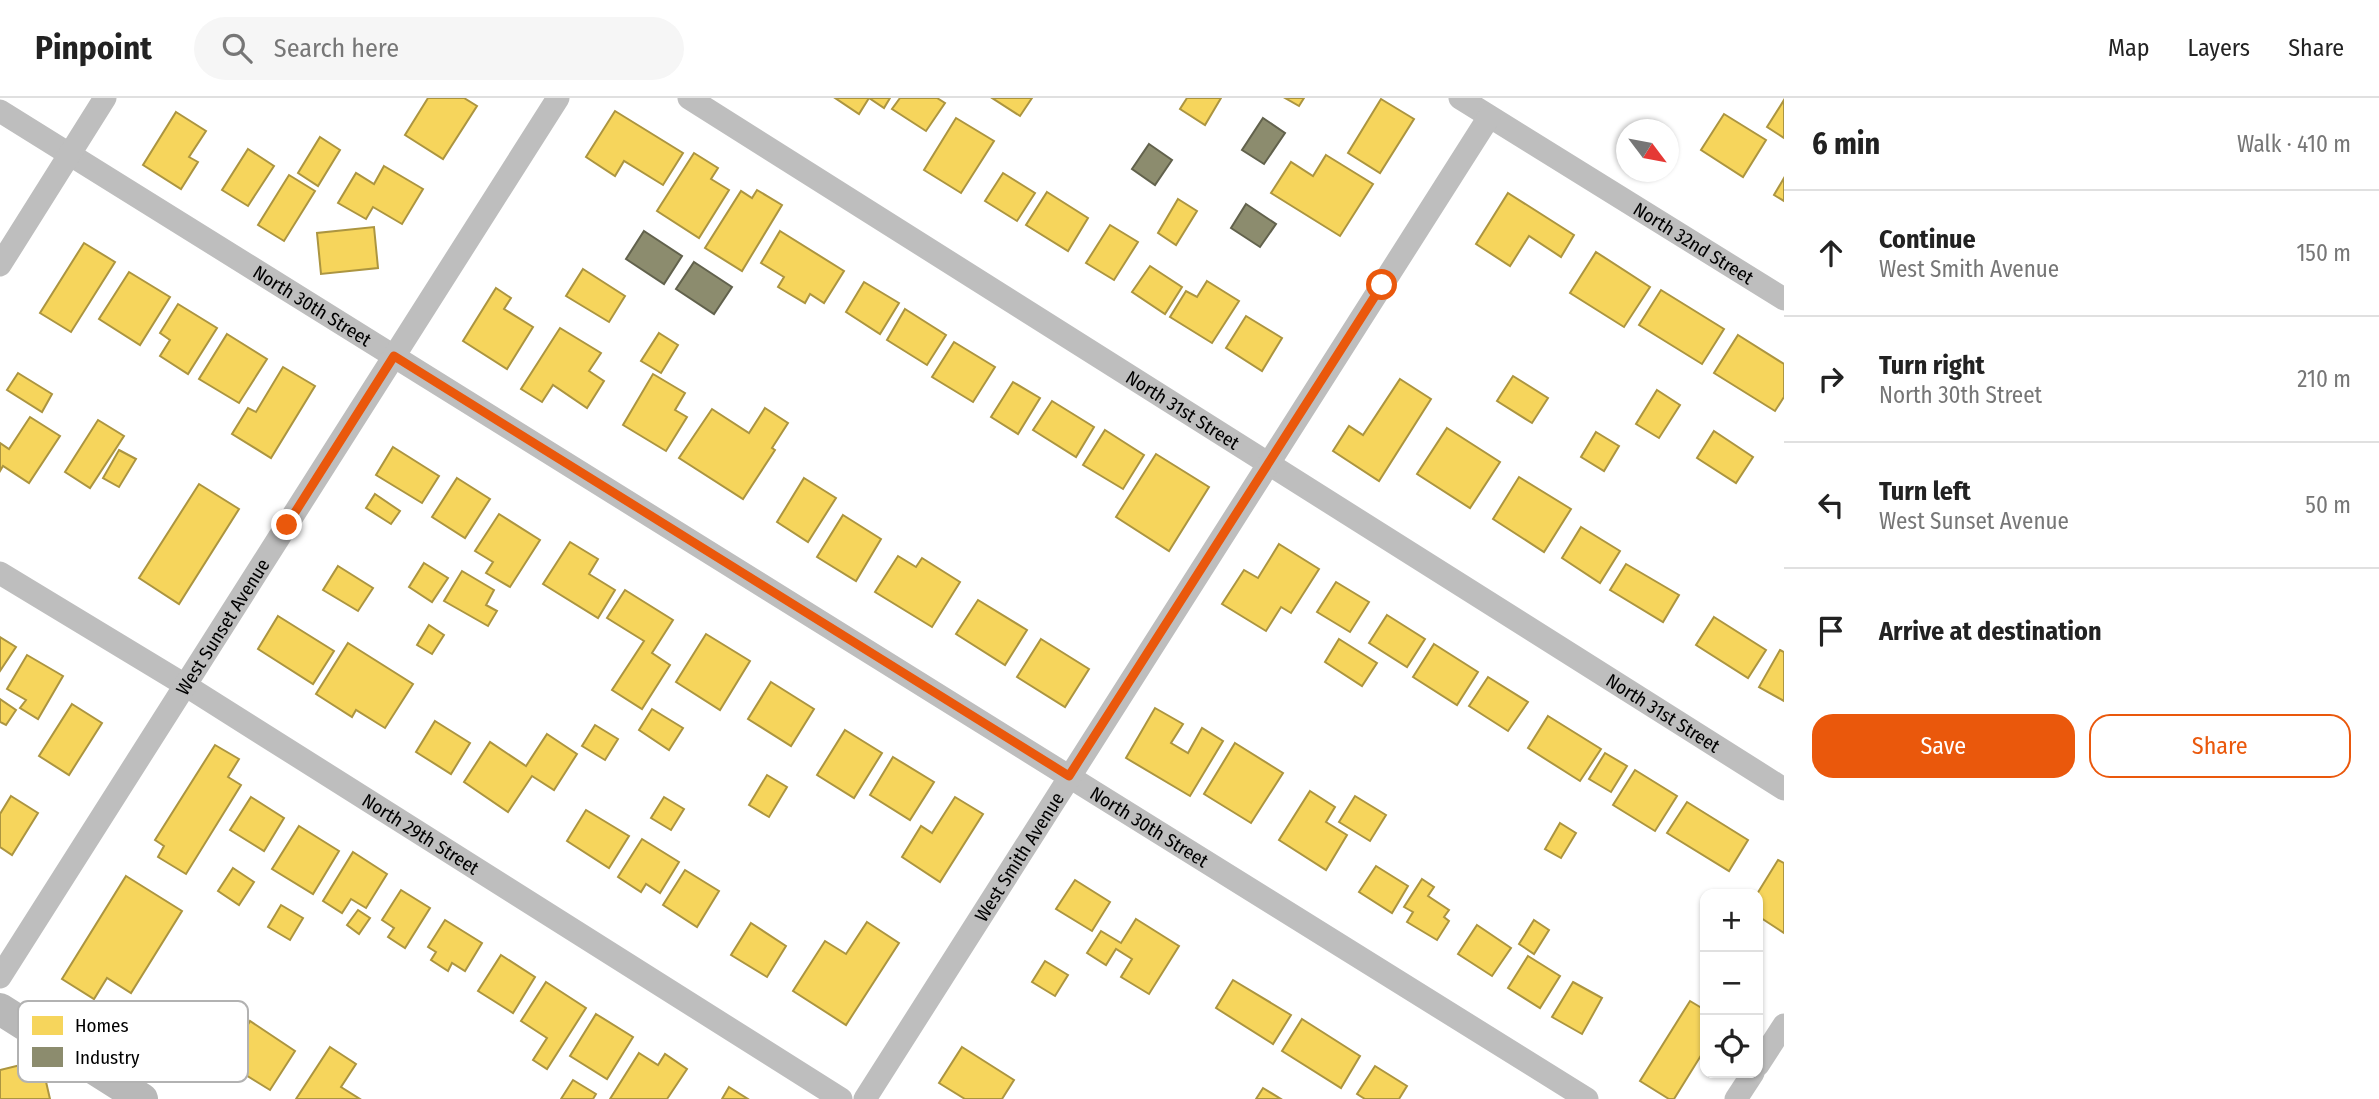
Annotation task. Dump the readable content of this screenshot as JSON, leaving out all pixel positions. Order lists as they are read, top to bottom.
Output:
{
  "streets": {
    "street": [
      "North 32nd Street",
      "North 30th Street",
      "North 31st Street",
      "West Sunset Avenue",
      "North 29th Street",
      "West Smith Avenue"
    ]
  },
  "crossings": [
    ["North 32nd Street", "West Smith Avenue"],
    ["North 30th Street", "West Sunset Avenue"],
    ["North 30th Street", "West Smith Avenue"],
    ["North 31st Street", "West Smith Avenue"],
    ["West Sunset Avenue", "North 29th Street"]
  ],
  "legend": ["Homes", "Industry"],
  "north": "bottom right",
  "page": {
    "header": "Pinpoint",
    "search": "Search here",
    "nav": ["Map", "Layers", "Share"],
    "heading": ["6 min", "Walk · 410 m"],
    "list": [
      ["Continue", "West Smith Avenue", "150 m"],
      ["Turn right", "North 30th Street", "210 m"],
      ["Turn left", "West Sunset Avenue", "50 m"],
      "Arrive at destination"
    ],
    "buttons": ["Save", "Share"],
    "map_buttons": ["+", "−"]
  }
}
